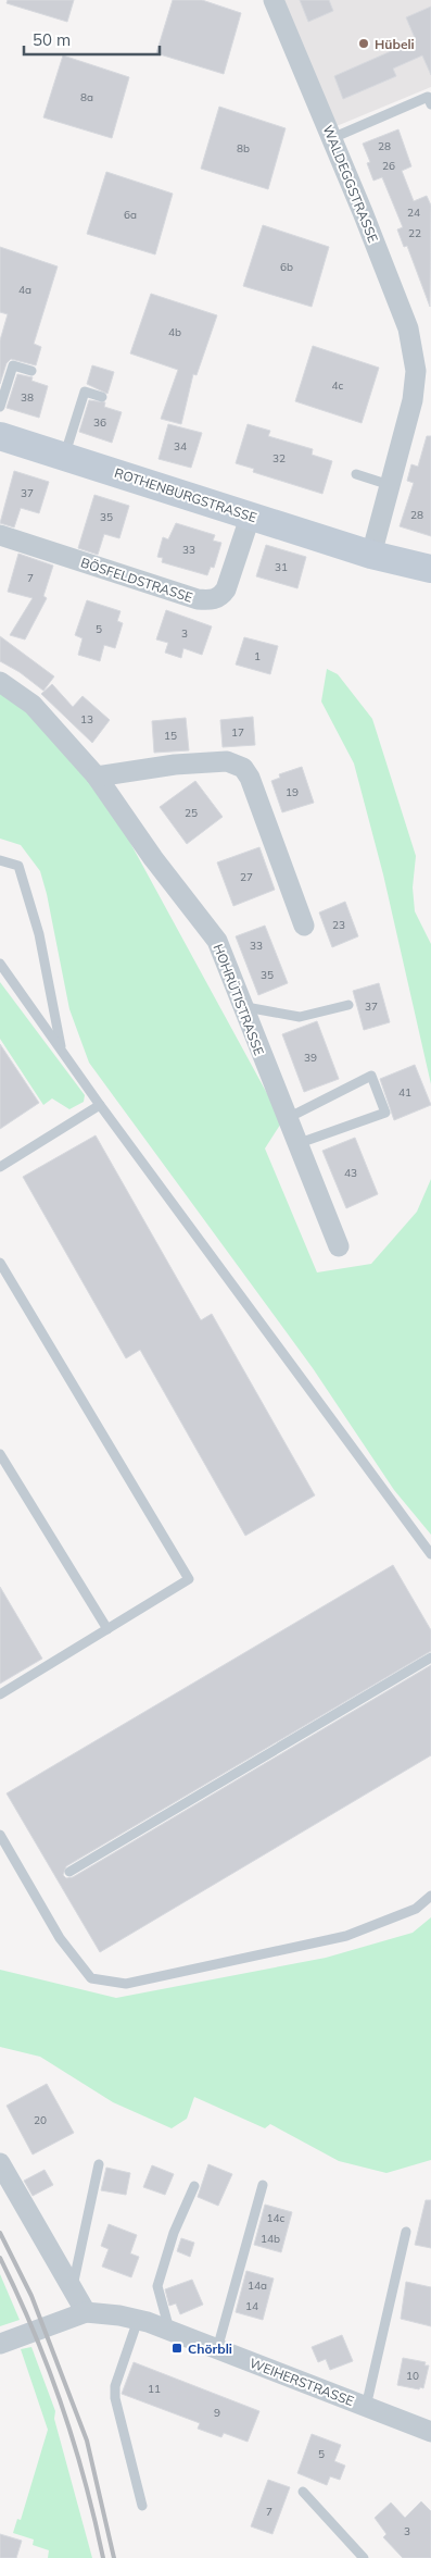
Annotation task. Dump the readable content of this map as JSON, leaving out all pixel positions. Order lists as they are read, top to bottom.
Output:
{
  "streets": {
    "main road": ["ROTHENBURGSTRASSE"],
    "street": [
      "WALDEGGSTRASSE",
      "BÖSFELDSTRASSE",
      "HOHRÜTISTRASSE",
      "WEIHERSTRASSE"
    ]
  },
  "crossings": [
    ["WALDEGGSTRASSE", "ROTHENBURGSTRASSE"],
    ["ROTHENBURGSTRASSE", "BÖSFELDSTRASSE"]
  ],
  "places": {
    "other": ["Hübeli"],
    "transit": ["Chörbli"]
  },
  "house_numbers": [
    "8a",
    "28",
    "8b",
    "26",
    "24",
    "6a",
    "22",
    "6b",
    "4a",
    "4b",
    "4c",
    "38",
    "36",
    "34",
    "32",
    "37",
    "28",
    "35",
    "33",
    "31",
    "7",
    "5",
    "3",
    "1",
    "13",
    "17",
    "15",
    "19",
    "25",
    "27",
    "23",
    "33",
    "35",
    "37",
    "39",
    "41",
    "43",
    "20",
    "14c",
    "14b",
    "14a",
    "14",
    "10",
    "11",
    "9",
    "5",
    "7",
    "3"
  ],
  "scale_bar": "50 m"
}
